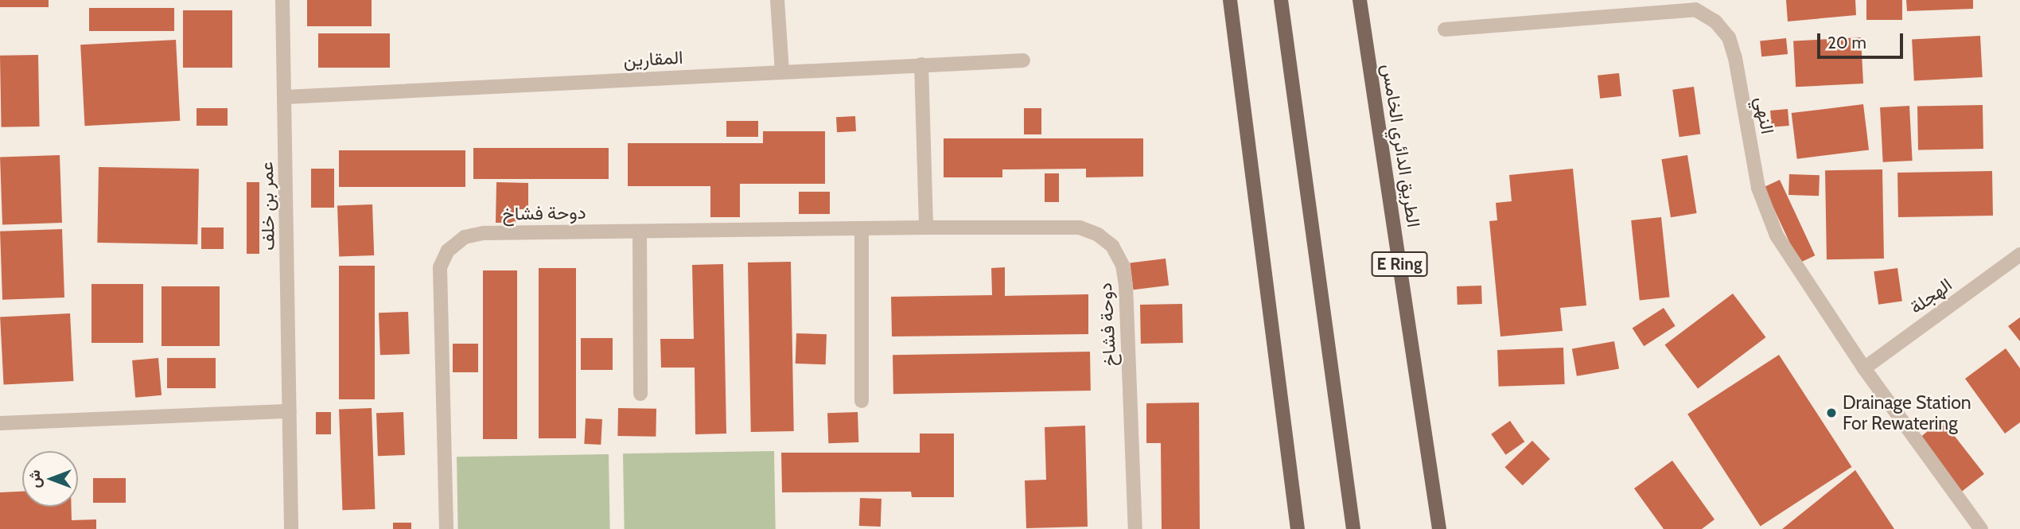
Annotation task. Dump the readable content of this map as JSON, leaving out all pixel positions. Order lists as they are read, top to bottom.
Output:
{
  "streets": {
    "main road": ["الطريق الدائري الخامس", "E Ring"],
    "street": [
      "المقارين",
      "النهي",
      "عمر بن خلف",
      "دوحة فشاخ",
      "الهجلة"
    ]
  },
  "crossings": [
    ["المقارين", "عمر بن خلف"],
    ["النهي", "الهجلة"]
  ],
  "places": ["Drainage Station For Rewatering"],
  "scale_bar": "20 m",
  "north": "left"
}
